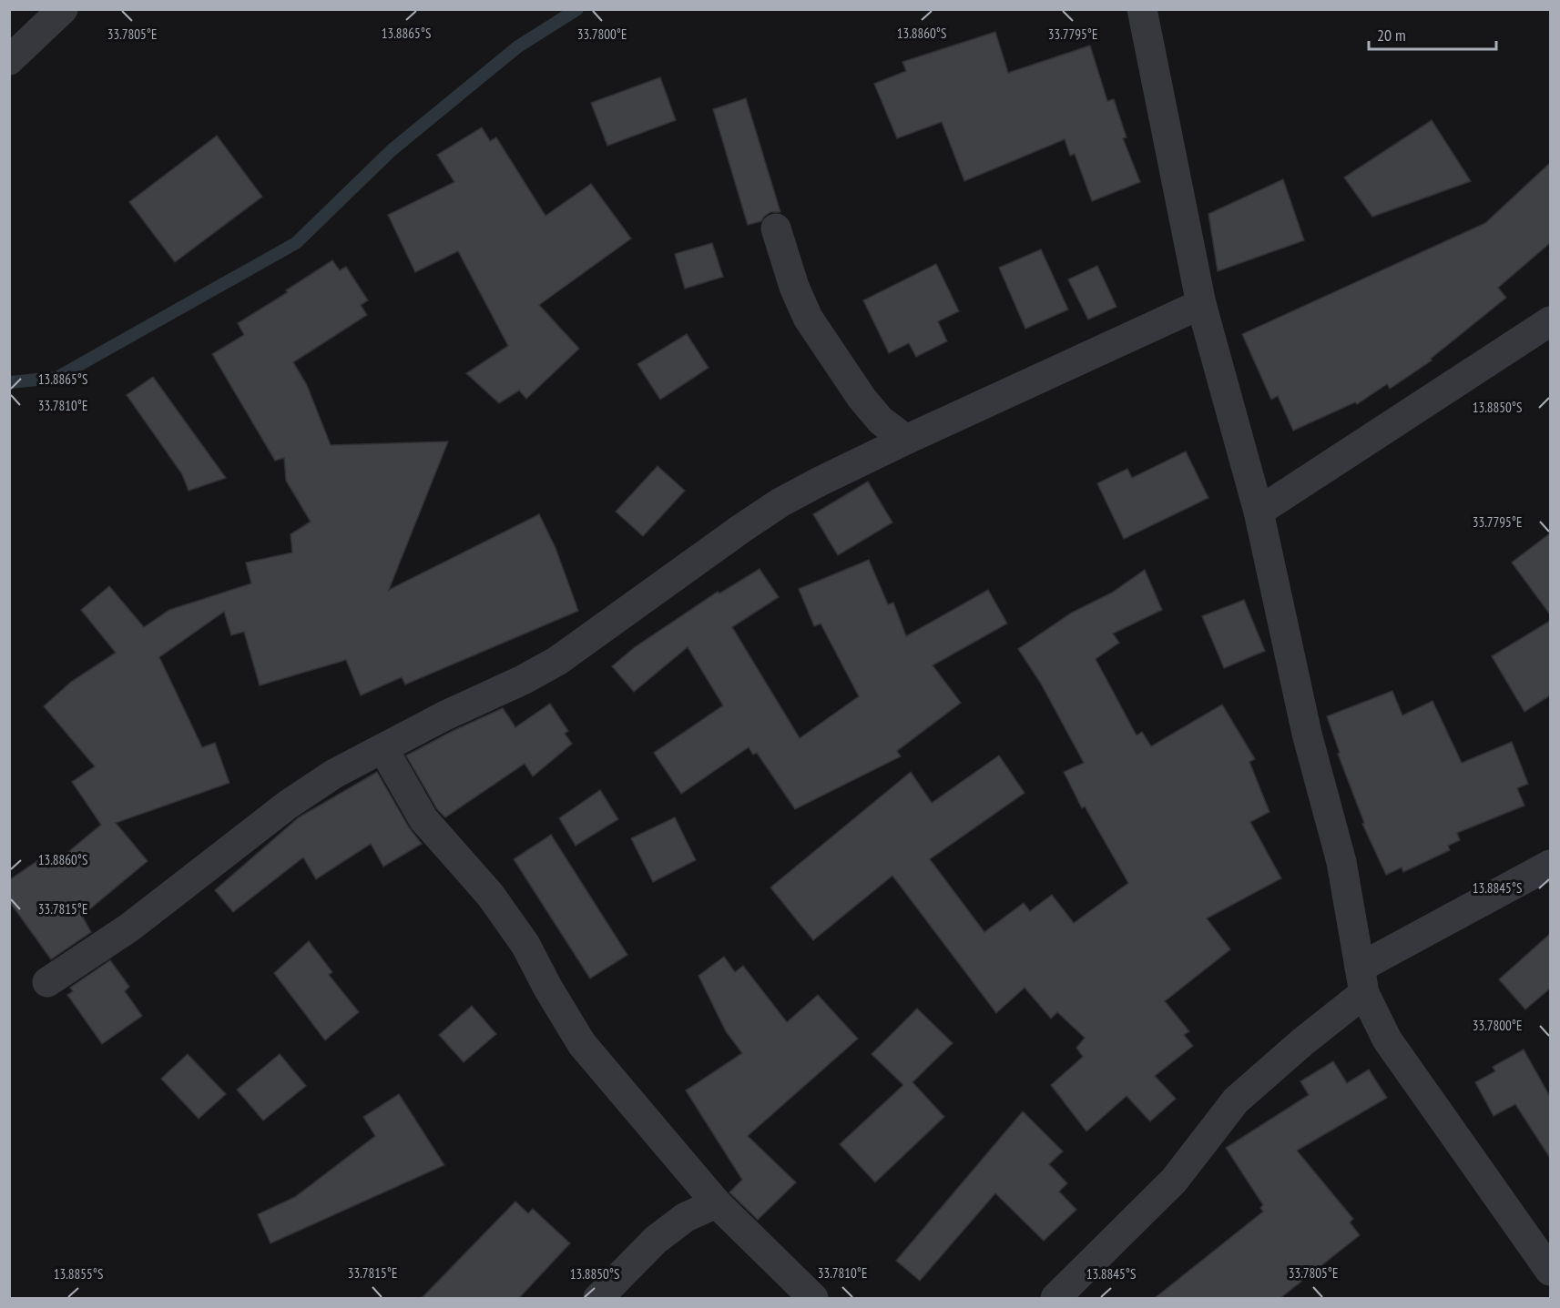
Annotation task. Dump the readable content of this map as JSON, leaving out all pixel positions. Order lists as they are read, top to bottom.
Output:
{
  "scale_bar": "20 m",
  "coordinates": [
    "13.8865°S",
    "13.8860°S",
    "33.7805°E",
    "33.7800°E",
    "33.7795°E",
    "33.7810°E",
    "13.8850°S",
    "13.8845°S",
    "33.7815°E",
    "13.8855°S"
  ]
}
